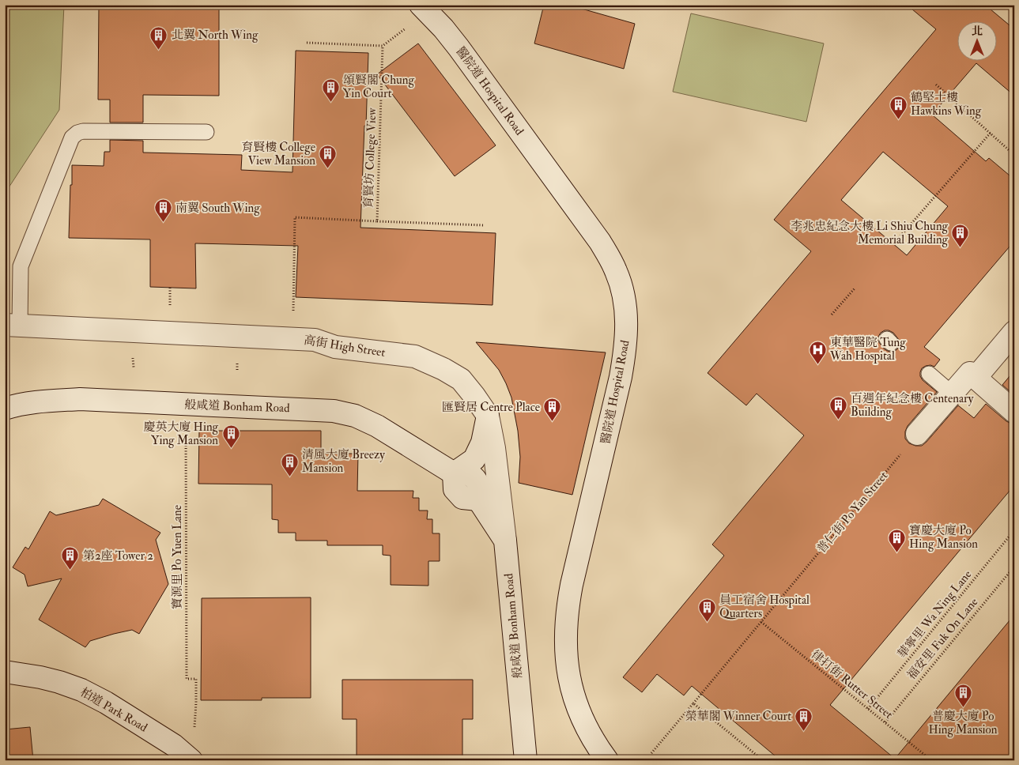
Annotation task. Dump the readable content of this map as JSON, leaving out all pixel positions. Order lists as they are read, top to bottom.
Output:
{
  "streets": {
    "street": [
      "醫院道 Hospital Road",
      "高街 High Street",
      "般咸道 Bonham Road",
      "柏道 Park Road"
    ],
    "path": [
      "育賢坊 College View",
      "普仁街 Po Yan Street",
      "寶源里 Po Yuen Lane",
      "華寧里 Wa Ning Lane",
      "福安里 Fuk On Lane",
      "律打街 Rutter Street"
    ]
  },
  "crossings": [
    ["高街 High Street", "般咸道 Bonham Road"],
    ["普仁街 Po Yan Street", "律打街 Rutter Street"],
    ["華寧里 Wa Ning Lane", "律打街 Rutter Street"],
    ["福安里 Fuk On Lane", "律打街 Rutter Street"]
  ],
  "places": {
    "building": [
      "北翼 North Wing",
      "頌賢閣 Chung Yin Court",
      "鶴堅士樓 Hawkins Wing",
      "育賢樓 College View Mansion",
      "南翼 South Wing",
      "李兆忠紀念大樓 Li Shiu Chung Memorial Building",
      "百週年紀念樓 Centenary Building",
      "匯賢居 Centre Place",
      "慶英大廈 Hing Ying Mansion",
      "清風大廈 Breezy Mansion",
      "寶慶大廈 Po Hing Mansion",
      "第2座 Tower 2",
      "員工宿舍 Hospital Quarters",
      "普慶大廈 Po Hing Mansion",
      "榮華閣 Winner Court"
    ],
    "hospital": ["東華醫院 Tung Wah Hospital"]
  },
  "north": "top"
}
